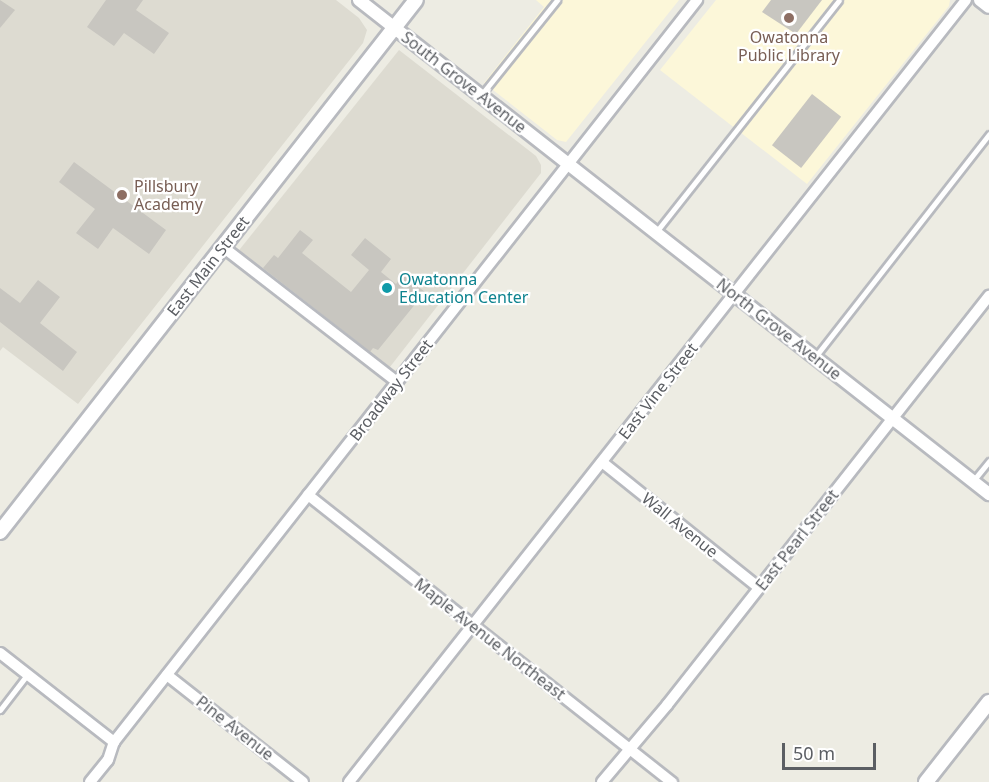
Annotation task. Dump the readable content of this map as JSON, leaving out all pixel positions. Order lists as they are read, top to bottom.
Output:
{
  "streets": {
    "main road": ["East Main Street"],
    "street": [
      "South Grove Avenue",
      "North Grove Avenue",
      "Broadway Street",
      "East Vine Street",
      "Wall Avenue",
      "East Pearl Street",
      "Maple Avenue Northeast",
      "Pine Avenue"
    ]
  },
  "crossings": [
    ["South Grove Avenue", "East Main Street"],
    ["South Grove Avenue", "North Grove Avenue"],
    ["South Grove Avenue", "Broadway Street"],
    ["North Grove Avenue", "Broadway Street"],
    ["North Grove Avenue", "East Vine Street"],
    ["North Grove Avenue", "East Pearl Street"],
    ["Broadway Street", "Maple Avenue Northeast"],
    ["Broadway Street", "Pine Avenue"],
    ["East Vine Street", "Wall Avenue"],
    ["East Vine Street", "Maple Avenue Northeast"],
    ["Wall Avenue", "East Pearl Street"],
    ["East Pearl Street", "Maple Avenue Northeast"]
  ],
  "places": ["Owatonna Public Library", "Pillsbury Academy", "Owatonna Education Center"],
  "scale_bar": "50 m"
}
